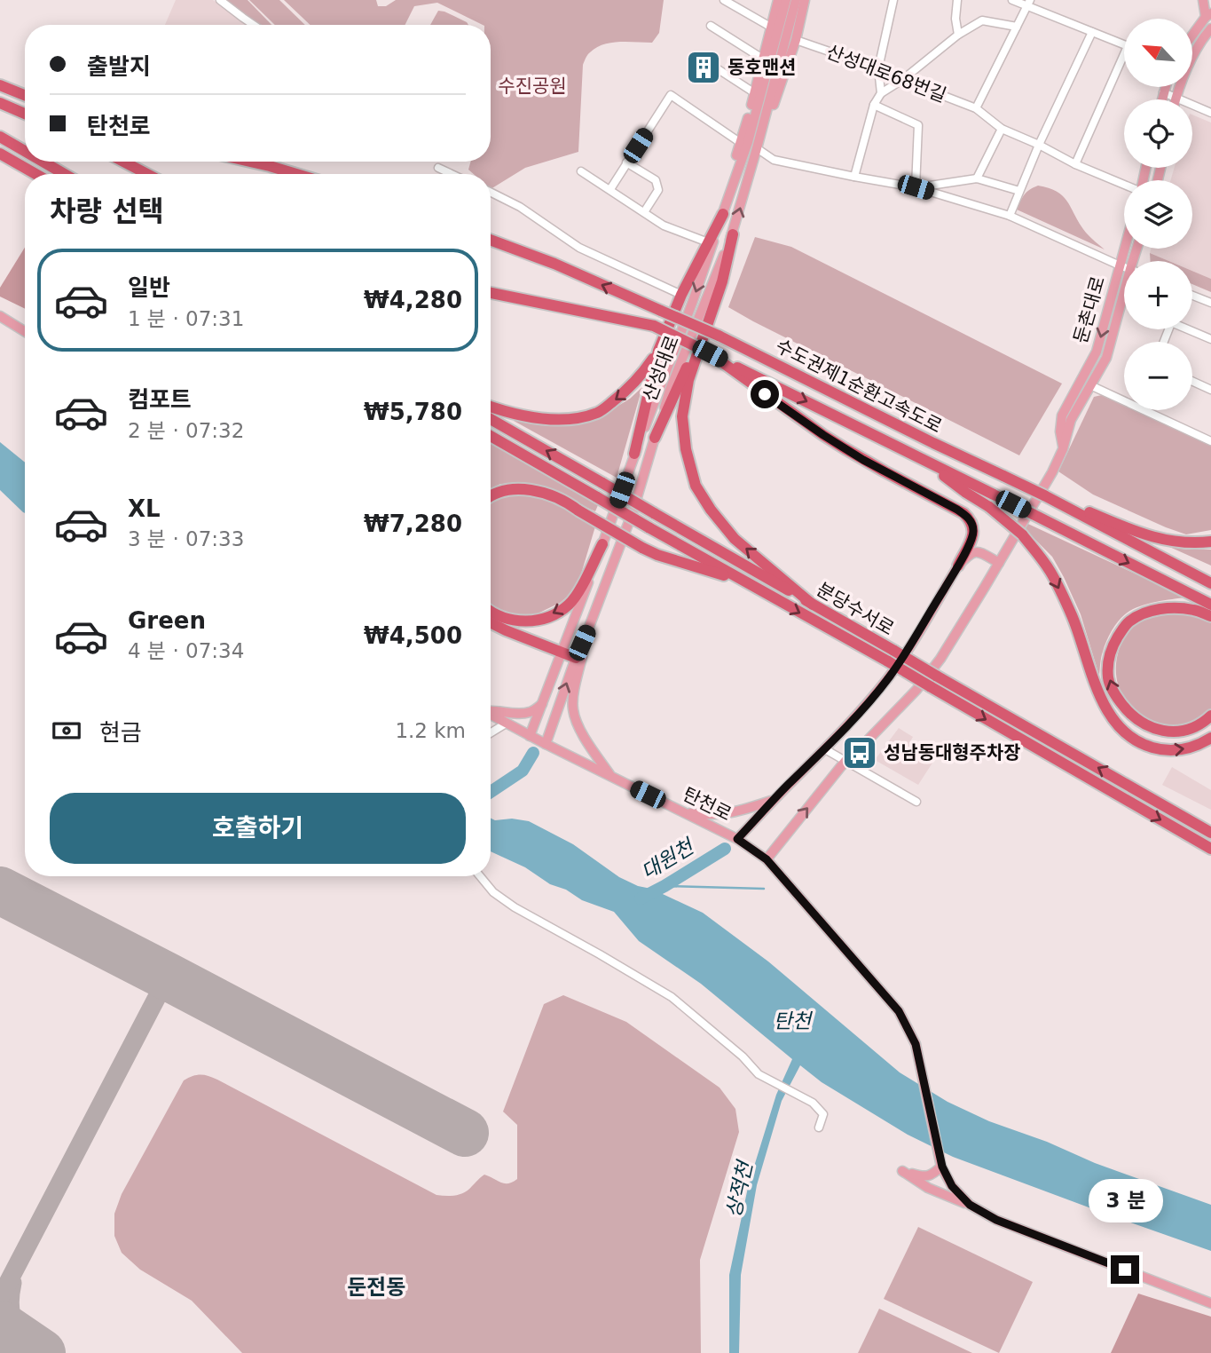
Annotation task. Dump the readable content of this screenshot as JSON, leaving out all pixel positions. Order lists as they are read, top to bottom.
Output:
{
  "streets": {
    "highway": ["수도권제1순환고속도로", "분당수서로"],
    "main road": ["둔촌대로", "산성대로", "탄천로"],
    "street": ["산성대로68번길"]
  },
  "crossings": [
    ["산성대로", "탄천로"]
  ],
  "districts": ["둔전동"],
  "water": ["대원천", "탄천", "상적천"],
  "parks": ["수진공원"],
  "places": {
    "building": ["동호맨션"],
    "bus stop": ["성남동대형주차장"]
  },
  "north": "top left",
  "page": {
    "map_buttons": ["+", "−"],
    "banner": ["출발지", "탄천로"],
    "heading": "차량 선택",
    "list": [
      {
        "name": "일반",
        "note": "1 분 · 07:31",
        "value": "₩4,280"
      },
      {
        "name": "컴포트",
        "note": "2 분 · 07:32",
        "value": "₩5,780"
      },
      {
        "name": "XL",
        "note": "3 분 · 07:33",
        "value": "₩7,280"
      },
      {
        "name": "Green",
        "note": "4 분 · 07:34",
        "value": "₩4,500"
      }
    ],
    "pay": ["현금", "1.2 km"],
    "buttons": "호출하기",
    "bubble": "3 분"
  }
}
